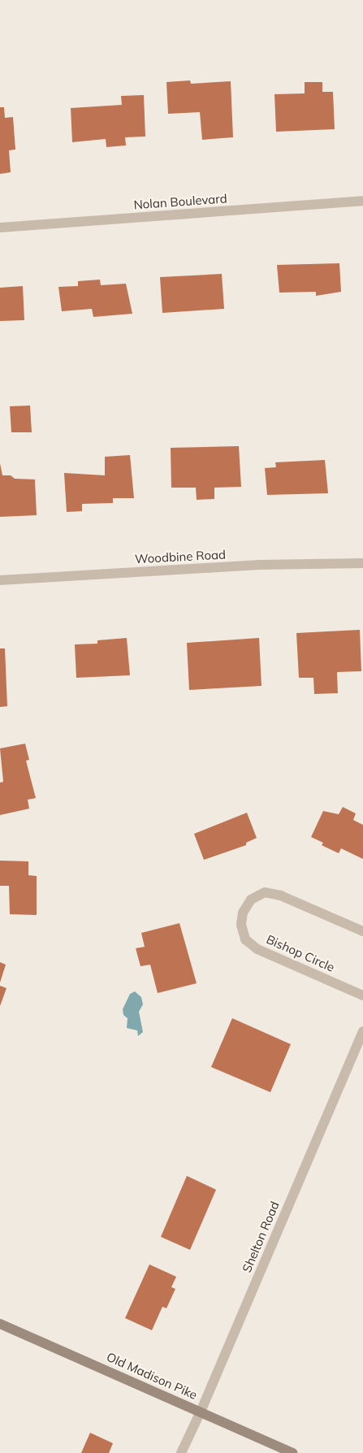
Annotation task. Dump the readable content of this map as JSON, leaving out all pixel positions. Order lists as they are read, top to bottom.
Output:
{
  "streets": {
    "main road": ["Old Madison Pike"],
    "street": [
      "Nolan Boulevard",
      "Woodbine Road",
      "Bishop Circle",
      "Shelton Road"
    ]
  },
  "crossings": [
    ["Shelton Road", "Old Madison Pike"]
  ]
}
